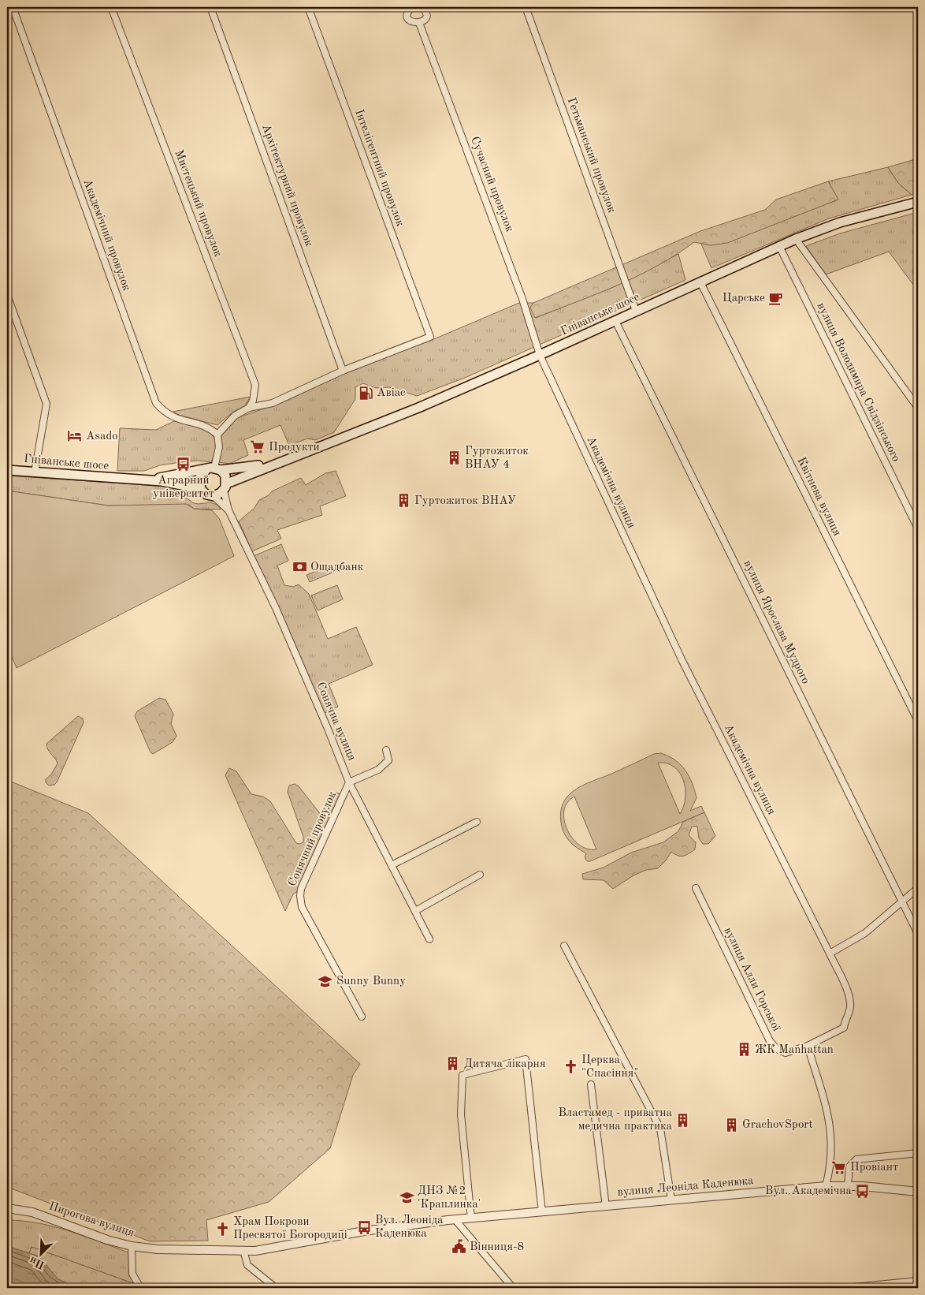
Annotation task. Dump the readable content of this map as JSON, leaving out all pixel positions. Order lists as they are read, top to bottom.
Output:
{
  "streets": {
    "main road": ["Гніванське шосе"],
    "street": [
      "Гетьманський провулок",
      "Інтелігентний провулок",
      "Сучасний провулок",
      "Архітектурний провулок",
      "Мистецький провулок",
      "Академічний провулок",
      "вулиця Володимира Свідзінського",
      "Академічна вулиця",
      "Квітнева вулиця",
      "вулиця Ярослава Мудрого",
      "Сонячна вулиця",
      "Сонячний провулок",
      "вулиця Алли Горської",
      "вулиця Леоніда Каденюка",
      "Пирогова вулиця"
    ]
  },
  "crossings": [
    ["Гетьманський провулок", "Гніванське шосе"],
    ["Інтелігентний провулок", "Архітектурний провулок"],
    ["Сучасний провулок", "Гніванське шосе"],
    ["Сучасний провулок", "Академічна вулиця"],
    ["Гніванське шосе", "вулиця Володимира Свідзінського"],
    ["Гніванське шосе", "Академічна вулиця"],
    ["Гніванське шосе", "Квітнева вулиця"],
    ["Гніванське шосе", "вулиця Ярослава Мудрого"],
    ["Академічна вулиця", "вулиця Алли Горської"],
    ["Сонячна вулиця", "Сонячний провулок"],
    ["вулиця Леоніда Каденюка", "Пирогова вулиця"]
  ],
  "places": {
    "cafe": ["Царське"],
    "fuel station": ["Авіас"],
    "hotel": ["Asado"],
    "supermarket": ["Продукти", "Провіант"],
    "building": [
      "Гуртожиток ВНАУ 4",
      "Гуртожиток ВНАУ",
      "ЖК Manhattan",
      "Дитяча лікарня",
      "Властамед - приватна медична практика",
      "GrachovSport"
    ],
    "bus stop": ["Аграрний університет", "Вул. Академічна", "Вул. Леоніда Каденюка"],
    "bank": ["Ощадбанк"],
    "school or university": ["Sunny Bunny", "ДНЗ №2 'Краплинка'"],
    "church": ["Церква \"Спасіння\"", "Храм Покрови Пресвятої Богородиці"],
    "public building": ["Вінниця-8"]
  },
  "north": "bottom left"
}
